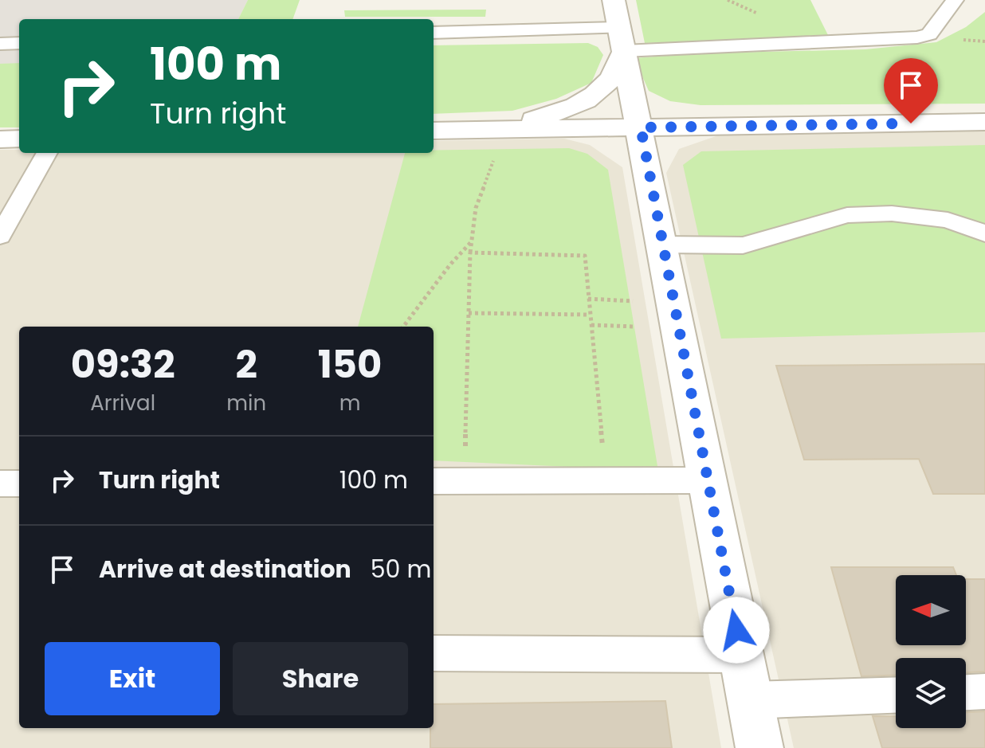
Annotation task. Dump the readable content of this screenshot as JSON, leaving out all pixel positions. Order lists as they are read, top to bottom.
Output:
{
  "north": "left",
  "page": {
    "turn": ["100 m", "Turn right"],
    "eta": [
      "09:32",
      "Arrival",
      "2",
      "min",
      "150",
      "m"
    ],
    "list": [
      {
        "name": "Turn right",
        "value": "100 m"
      },
      {
        "name": "Arrive at destination",
        "value": "50 m"
      }
    ],
    "buttons": ["Exit", "Share"]
  }
}
